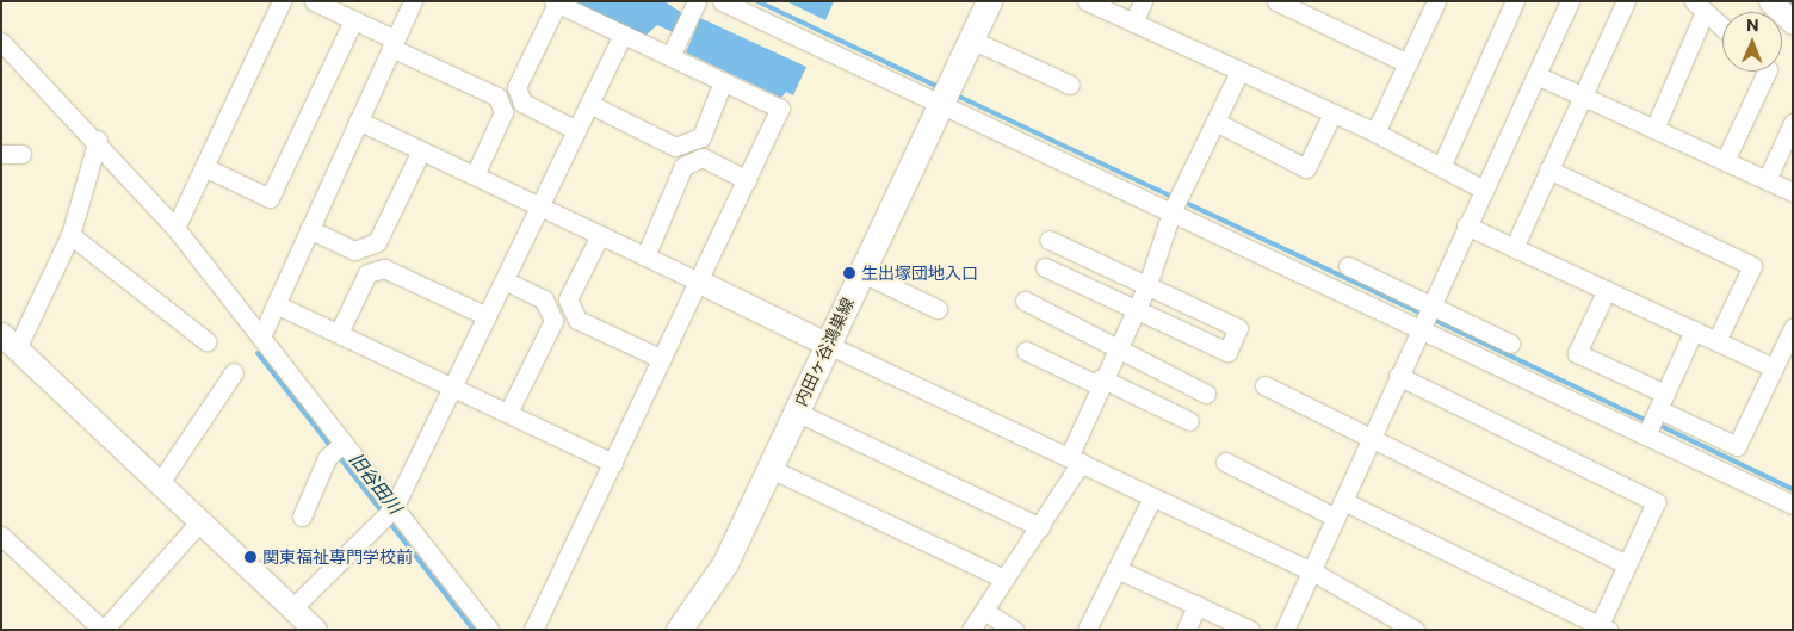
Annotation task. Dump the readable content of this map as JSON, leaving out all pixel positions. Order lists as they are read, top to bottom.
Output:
{
  "streets": {
    "main road": ["内田ヶ谷鴻巣線"]
  },
  "water": ["旧谷田川"],
  "places": ["生出塚団地入口", "関東福祉専門学校前"],
  "north": "top"
}
